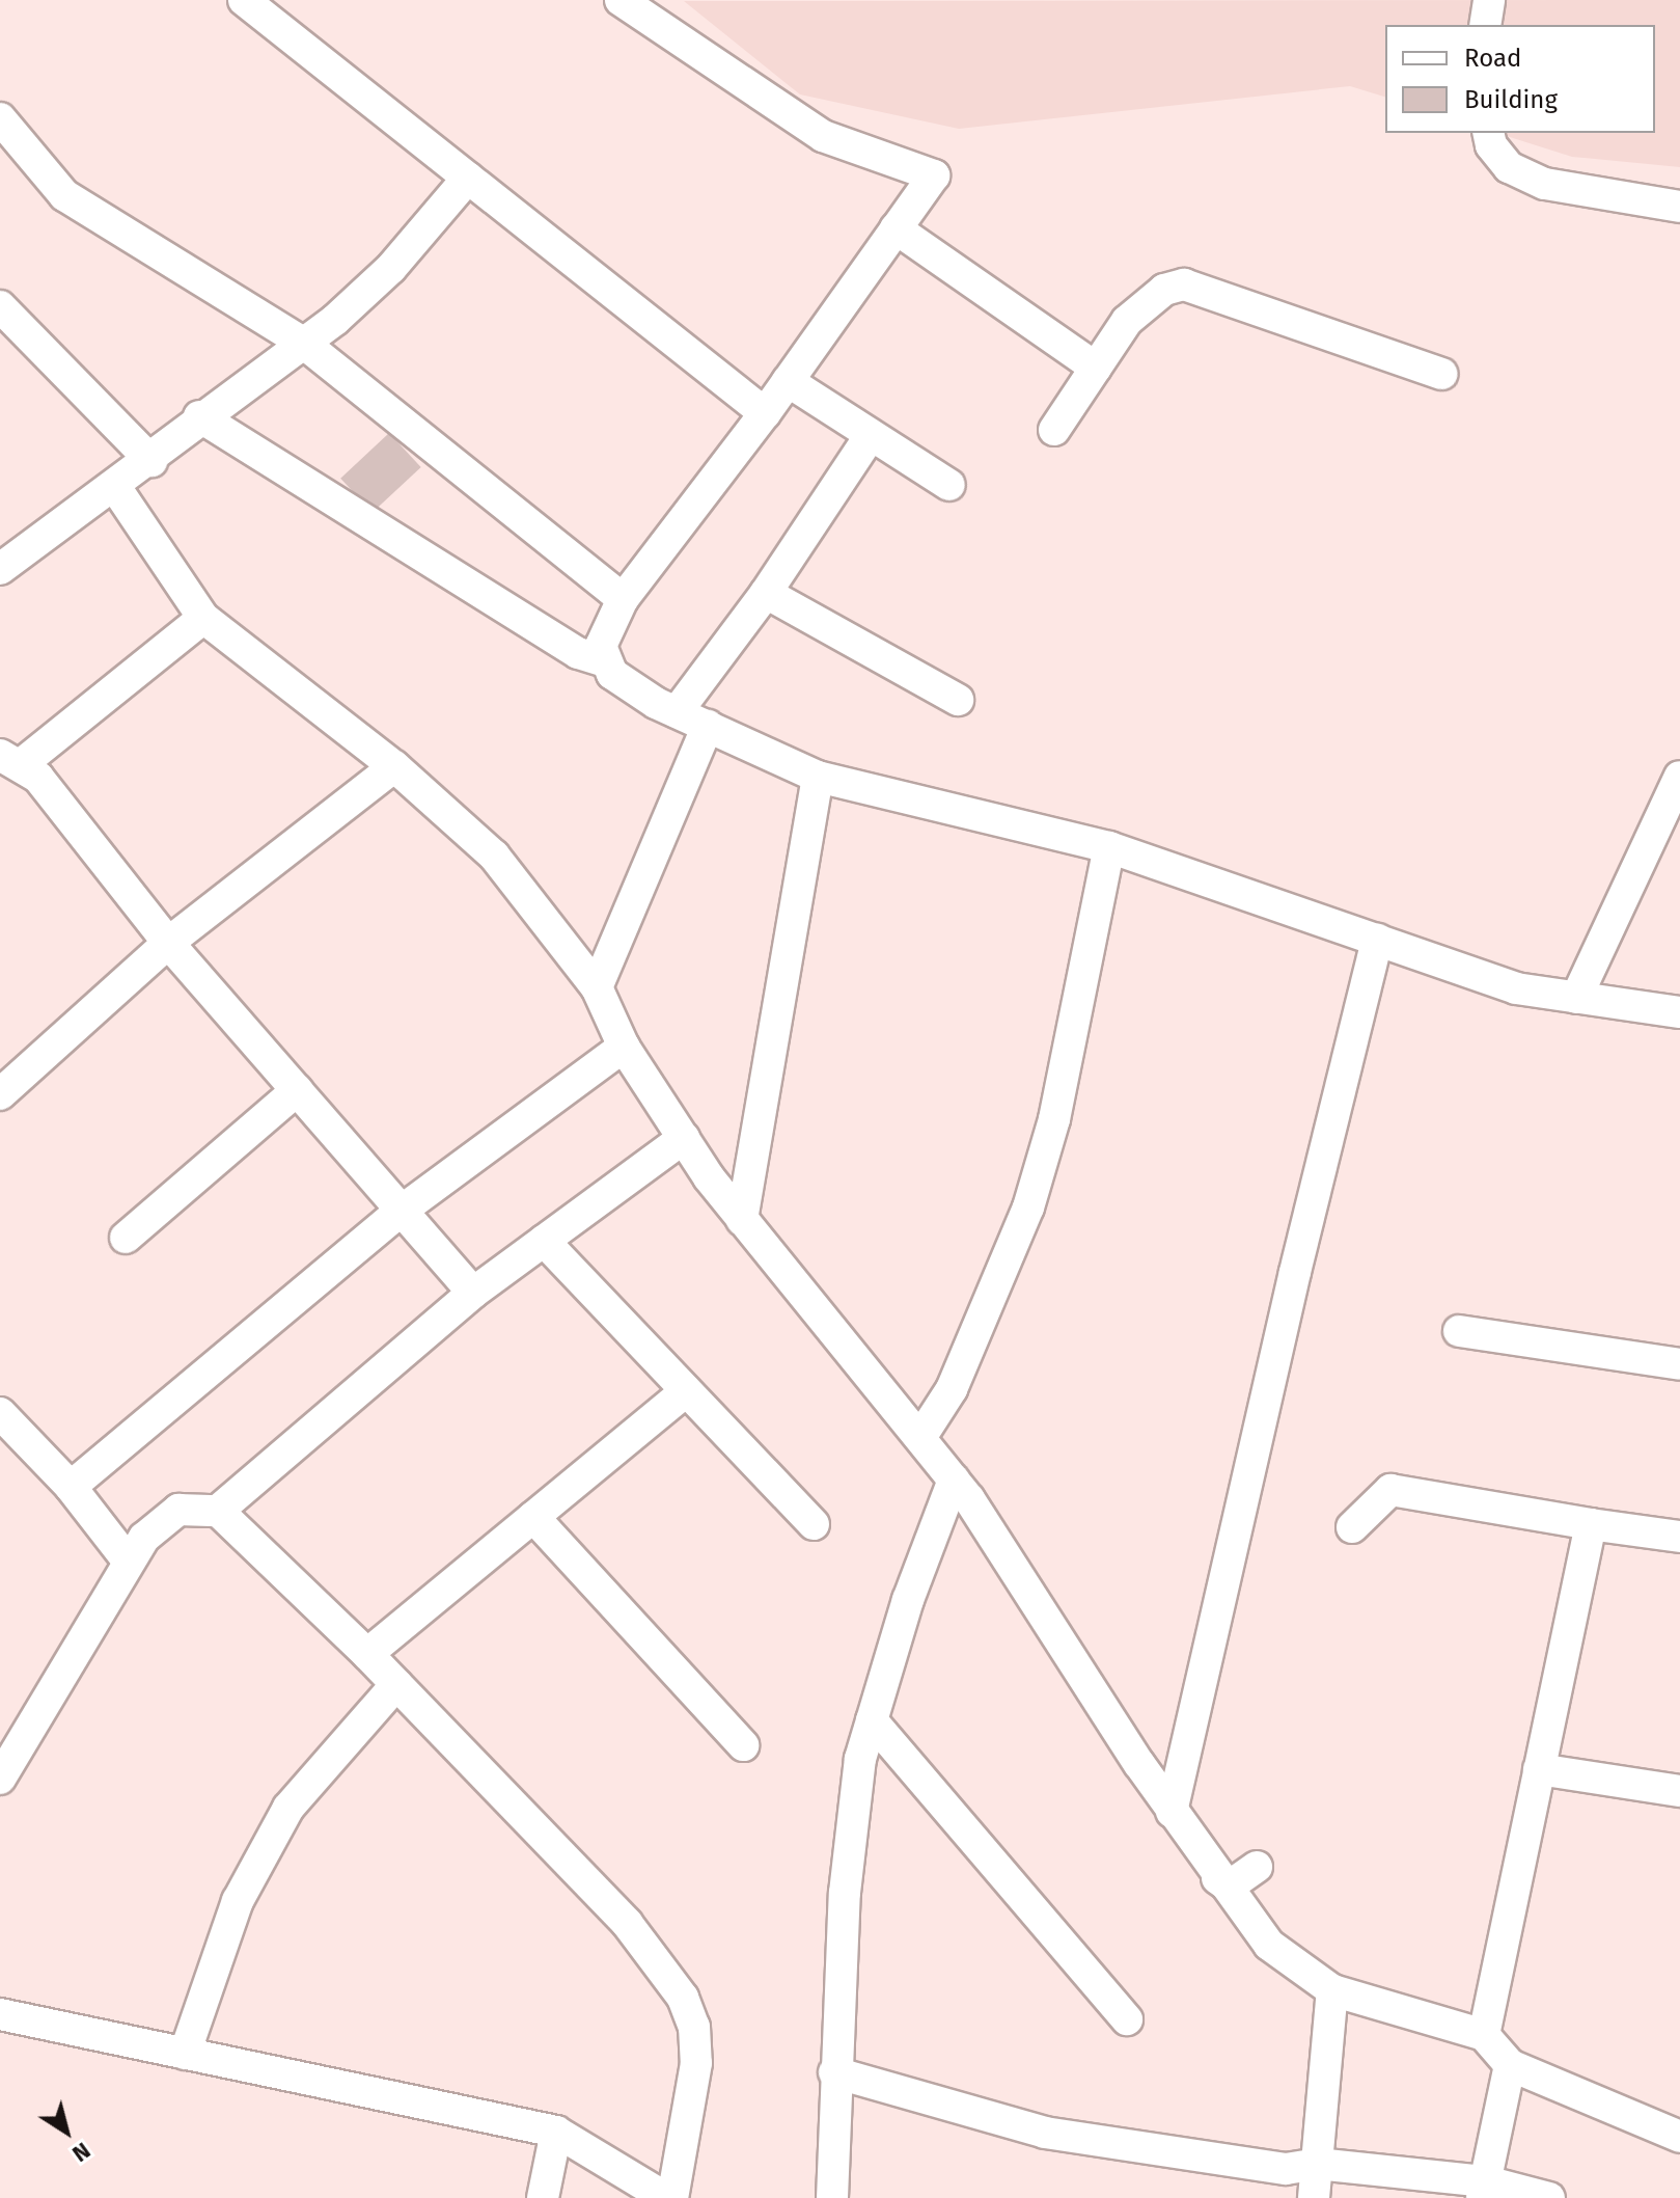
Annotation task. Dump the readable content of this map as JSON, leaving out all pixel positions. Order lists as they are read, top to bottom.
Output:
{
  "legend": ["Road", "Building"],
  "north": "bottom right"
}
